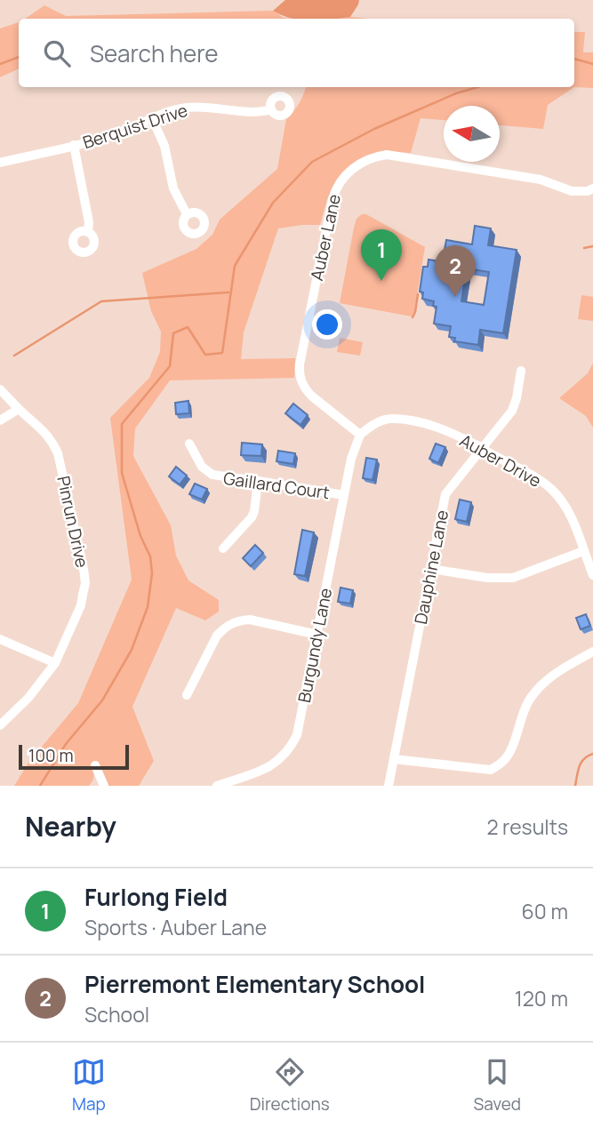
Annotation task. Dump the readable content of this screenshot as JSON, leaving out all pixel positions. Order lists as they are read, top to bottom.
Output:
{
  "streets": {
    "street": [
      "Berquist Drive",
      "Auber Lane",
      "Auber Drive",
      "Gaillard Court",
      "Pinrun Drive",
      "Dauphine Lane",
      "Burgundy Lane"
    ]
  },
  "crossings": [
    ["Auber Lane", "Auber Drive"],
    ["Auber Lane", "Burgundy Lane"],
    ["Auber Drive", "Dauphine Lane"],
    ["Auber Drive", "Burgundy Lane"],
    ["Gaillard Court", "Burgundy Lane"]
  ],
  "scale_bar": "100 m",
  "north": "left",
  "page": {
    "search": "Search here",
    "pins": ["1", "2"],
    "scale": "100 m",
    "heading": ["Nearby", "2 results"],
    "list": [
      {
        "mark": "1",
        "name": "Furlong Field",
        "note": "Sports · Auber Lane",
        "value": "60 m"
      },
      {
        "mark": "2",
        "name": "Pierremont Elementary School",
        "note": "School",
        "value": "120 m"
      }
    ],
    "nav": ["Map", "Directions", "Saved"]
  }
}
